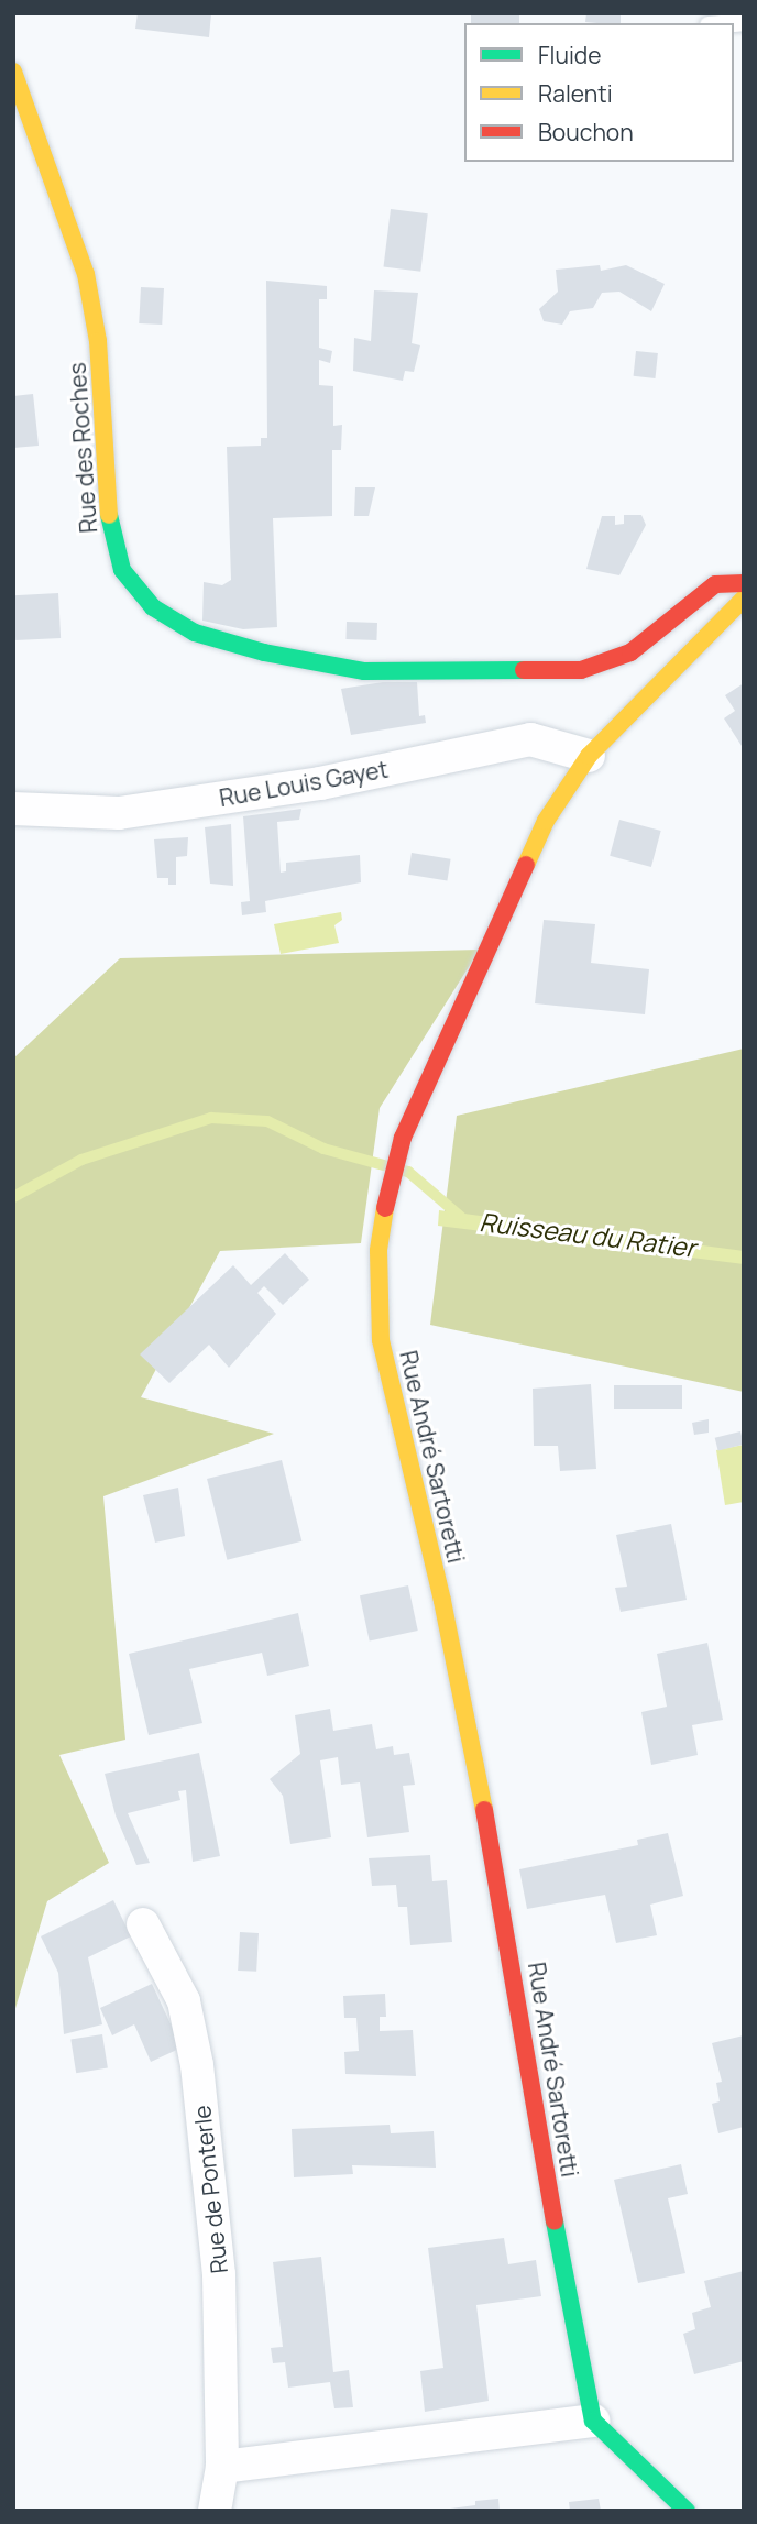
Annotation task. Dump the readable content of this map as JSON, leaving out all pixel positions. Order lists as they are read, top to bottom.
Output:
{
  "streets": {
    "street": [
      "Rue des Roches",
      "Rue Louis Gayet",
      "Rue André Sartoretti",
      "Rue de Ponterle"
    ]
  },
  "crossings": [
    ["Rue Louis Gayet", "Rue André Sartoretti"]
  ],
  "water": ["Ruisseau du Ratier"],
  "legend": ["Fluide", "Ralenti", "Bouchon"]
}
